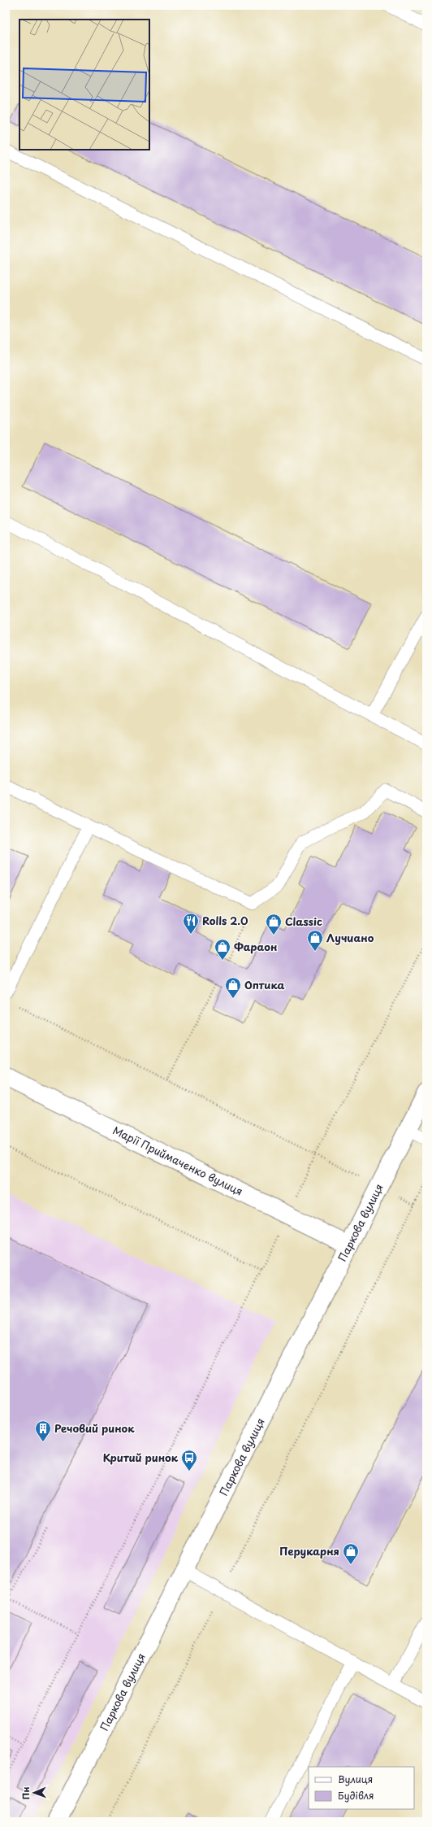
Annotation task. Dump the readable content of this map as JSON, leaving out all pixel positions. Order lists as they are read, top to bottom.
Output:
{
  "streets": {
    "street": ["Марії Приймаченко вулиця", "Паркова вулиця"]
  },
  "crossings": [
    ["Марії Приймаченко вулиця", "Паркова вулиця"]
  ],
  "places": {
    "restaurant": ["Rolls 2.0"],
    "shop": [
      "Classic",
      "Лучиано",
      "Фараон",
      "Оптика",
      "Перукарня"
    ],
    "building": ["Речовий ринок"],
    "bus stop": ["Критий ринок"]
  },
  "legend": ["Вулиця", "Будівля"],
  "north": "left"
}
